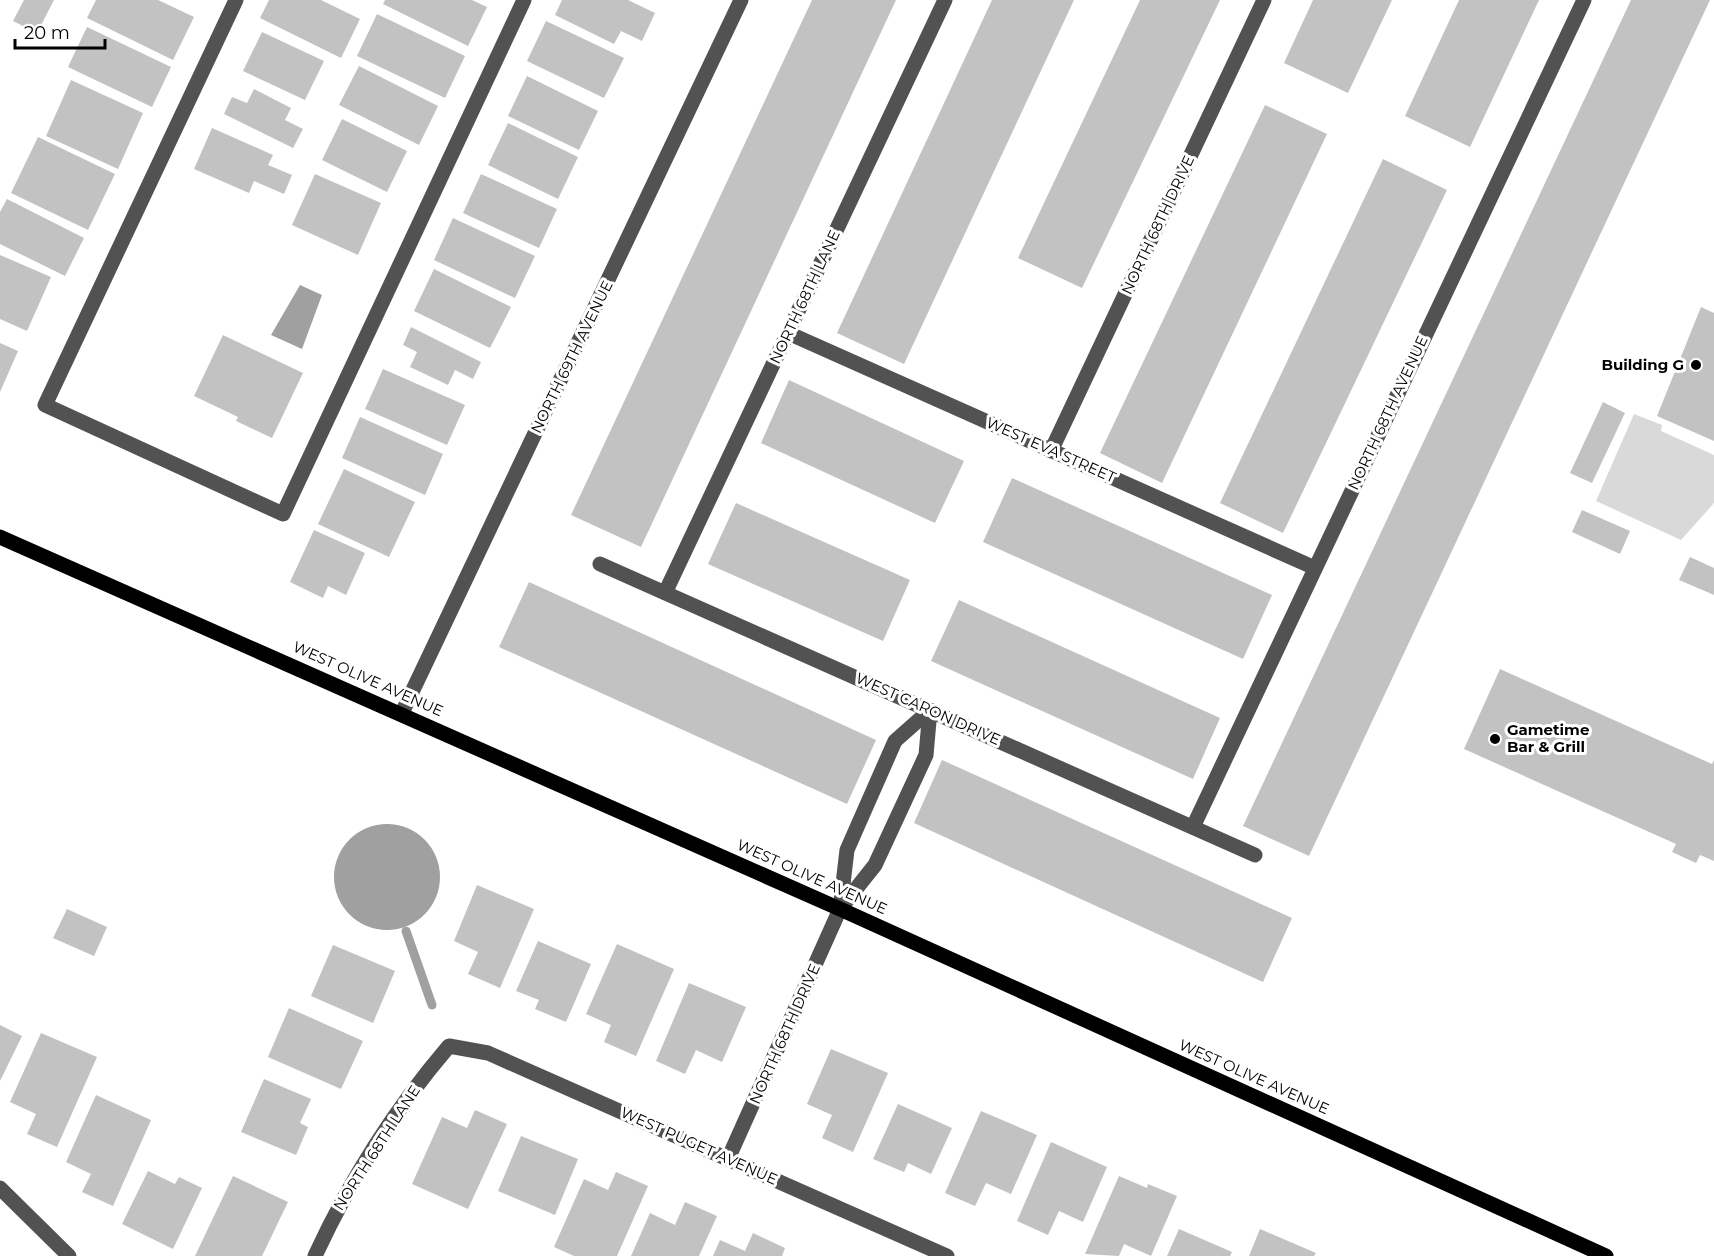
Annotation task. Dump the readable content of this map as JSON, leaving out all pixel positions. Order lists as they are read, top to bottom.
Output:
{
  "streets": {
    "main road": ["WEST OLIVE AVENUE"],
    "street": [
      "NORTH 68TH DRIVE",
      "NORTH 68TH LANE",
      "NORTH 69TH AVENUE",
      "NORTH 68TH AVENUE",
      "WEST EVA STREET",
      "WEST CARON DRIVE",
      "WEST PUGET AVENUE"
    ]
  },
  "crossings": [
    ["NORTH 68TH DRIVE", "WEST EVA STREET"],
    ["NORTH 68TH DRIVE", "WEST OLIVE AVENUE"],
    ["NORTH 68TH DRIVE", "WEST CARON DRIVE"],
    ["NORTH 68TH DRIVE", "WEST PUGET AVENUE"],
    ["NORTH 68TH LANE", "WEST EVA STREET"],
    ["NORTH 68TH LANE", "WEST CARON DRIVE"],
    ["NORTH 68TH LANE", "WEST PUGET AVENUE"],
    ["NORTH 69TH AVENUE", "WEST OLIVE AVENUE"],
    ["NORTH 68TH AVENUE", "WEST EVA STREET"],
    ["NORTH 68TH AVENUE", "WEST CARON DRIVE"]
  ],
  "places": ["Building G", "Gametime Bar & Grill"],
  "scale_bar": "20 m"
}
